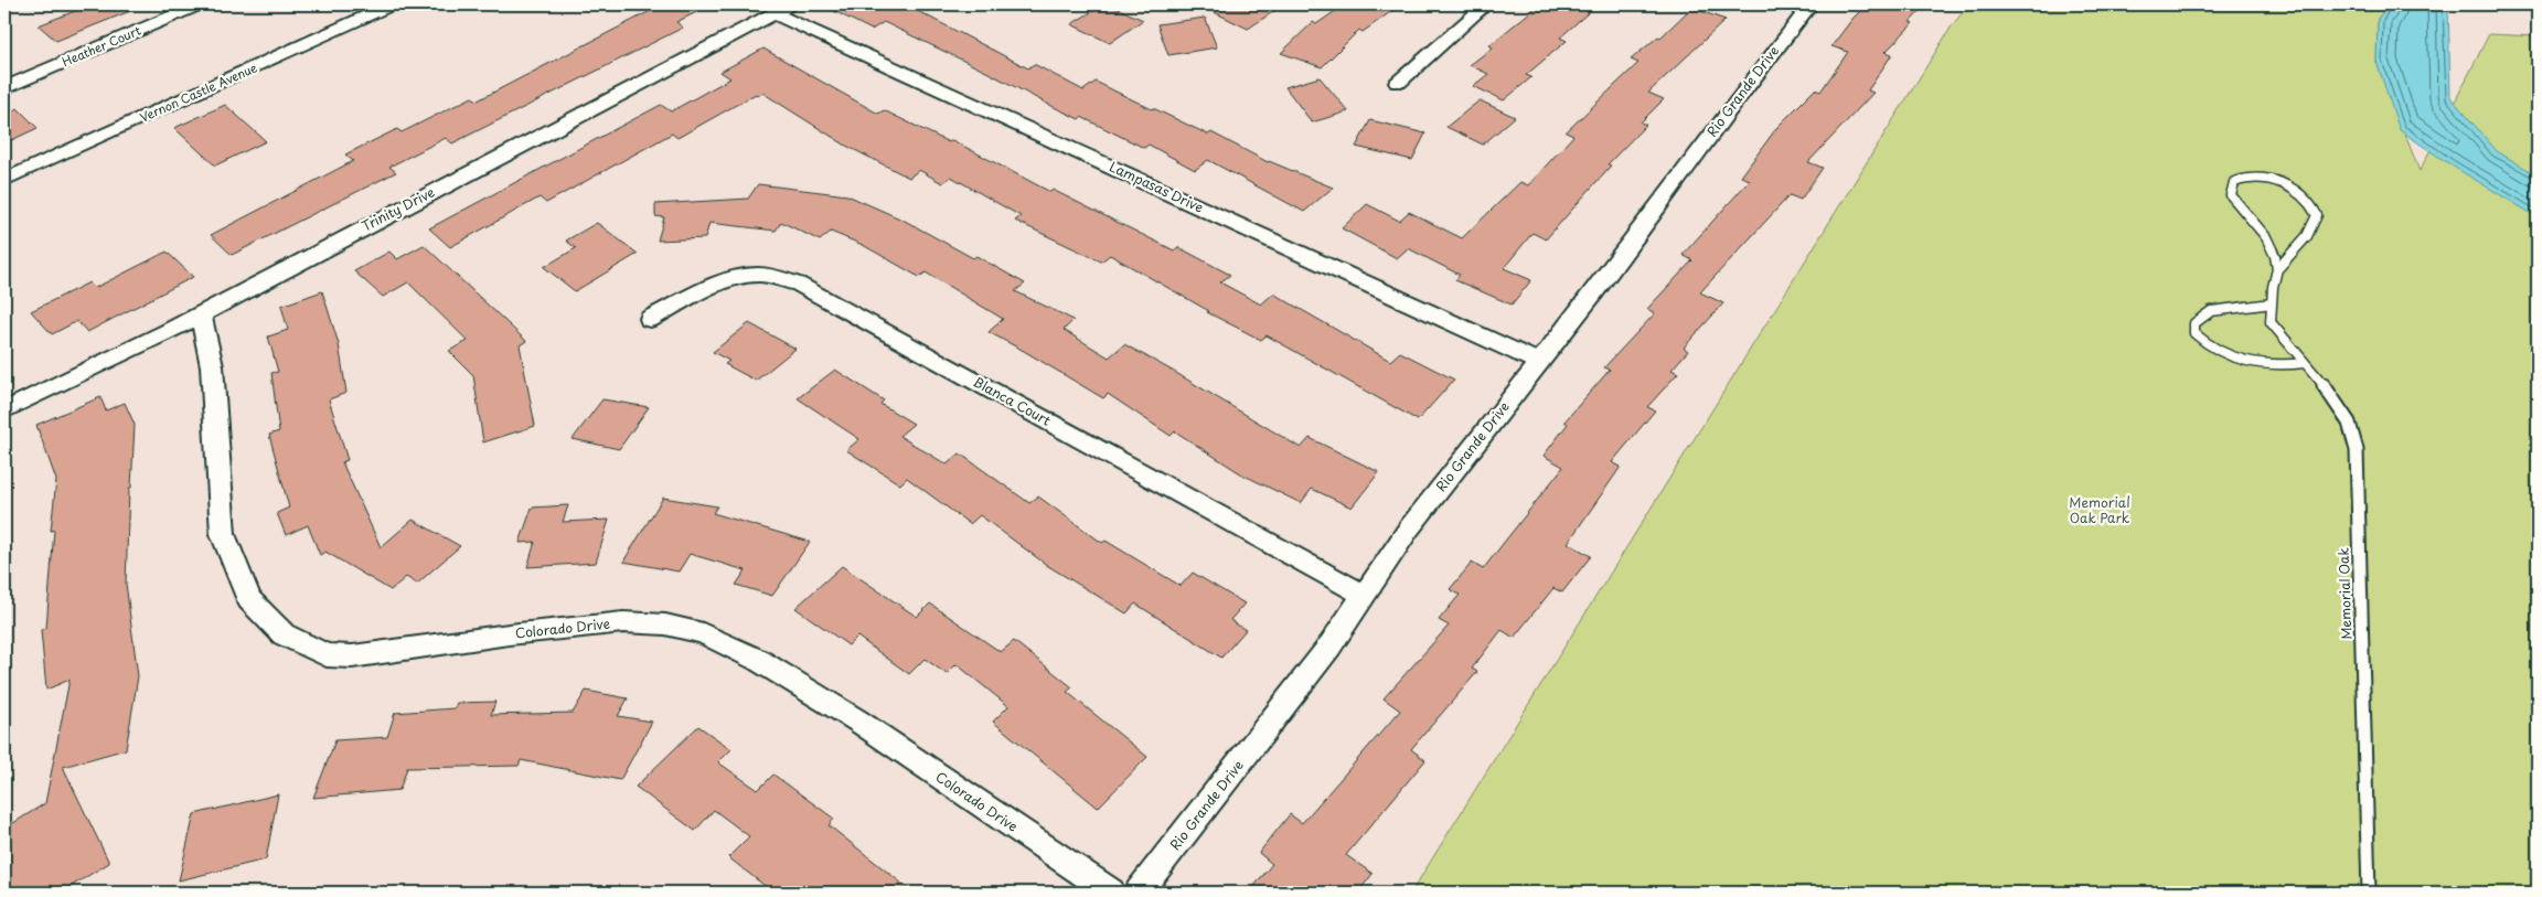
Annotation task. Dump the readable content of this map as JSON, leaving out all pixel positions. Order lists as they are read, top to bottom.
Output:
{
  "streets": {
    "street": [
      "Heather Court",
      "Rio Grande Drive",
      "Vernon Castle Avenue",
      "Lampasas Drive",
      "Trinity Drive",
      "Blanca Court",
      "Colorado Drive"
    ],
    "lane": ["Memorial Oak"]
  },
  "crossings": [
    ["Rio Grande Drive", "Lampasas Drive"],
    ["Rio Grande Drive", "Blanca Court"],
    ["Lampasas Drive", "Trinity Drive"],
    ["Trinity Drive", "Colorado Drive"]
  ],
  "parks": ["Memorial Oak Park"]
}
